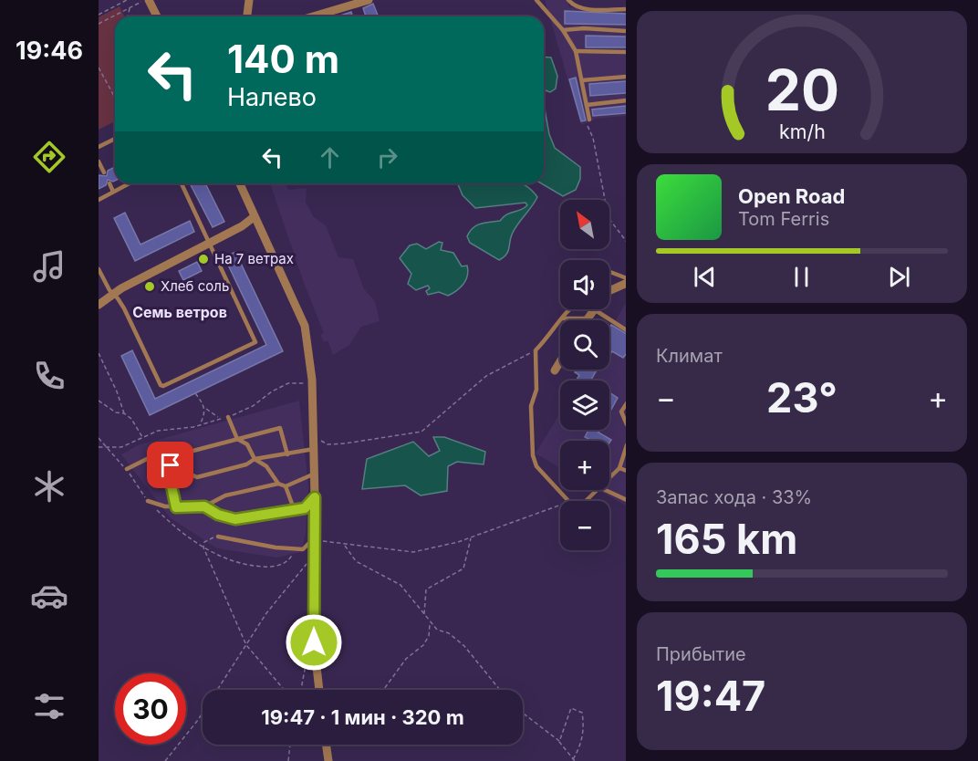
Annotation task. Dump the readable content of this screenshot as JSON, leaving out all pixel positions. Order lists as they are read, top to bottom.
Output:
{
  "districts": ["Семь ветров"],
  "places": ["На 7 ветрах", "Хлеб соль"],
  "north": "top left",
  "page": {
    "tabs": "19:46",
    "turn": ["140 m", "Налево"],
    "song": ["Open Road", "Tom Ferris"],
    "map_buttons": ["+", "−"],
    "tile": [
      "Климат",
      ["Запас хода · 33%", "165 km"],
      ["Прибытие", "19:47"]
    ],
    "heat": ["−", "23°", "+"],
    "limit": "30",
    "trip": "19:47 · 1 мин · 320 m",
    "gauge": ["20", "km/h"]
  }
}
